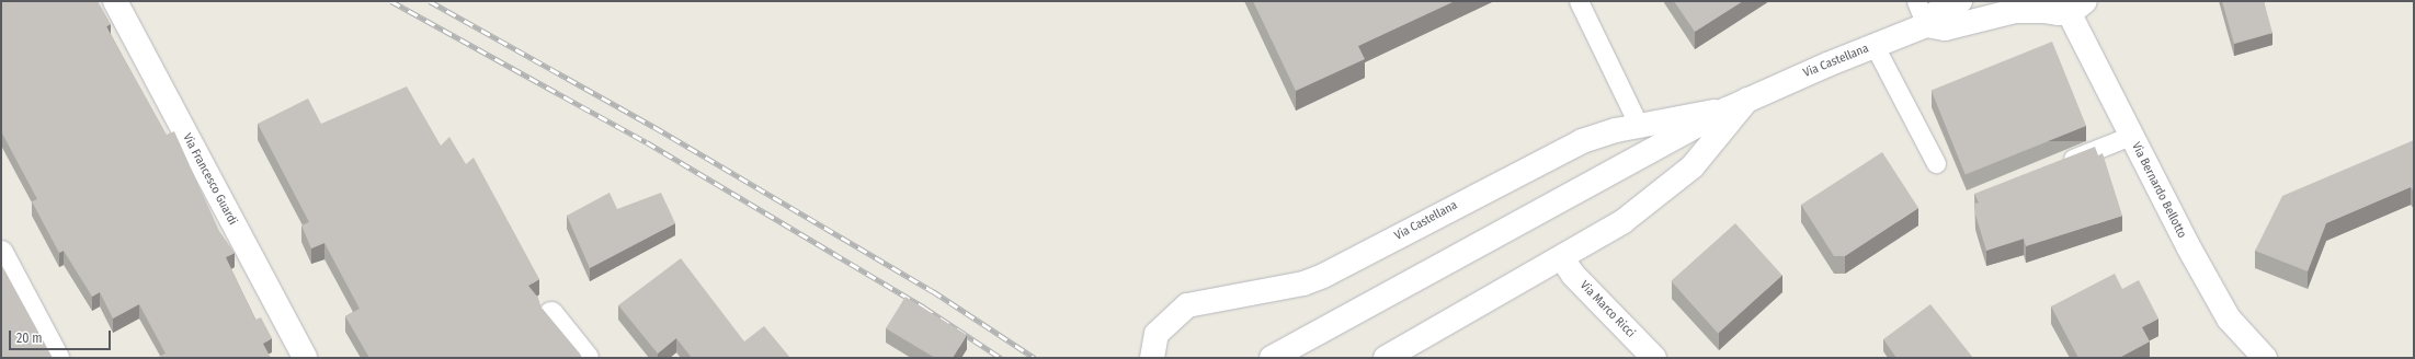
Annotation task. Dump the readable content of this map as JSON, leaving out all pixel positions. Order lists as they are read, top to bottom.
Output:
{
  "streets": {
    "street": [
      "Via Castellana",
      "Via Francesco Guardi",
      "Via Bernardo Bellotto",
      "Via Marco Ricci"
    ]
  },
  "crossings": [
    ["Via Castellana", "Via Bernardo Bellotto"],
    ["Via Castellana", "Via Marco Ricci"]
  ],
  "scale_bar": "20 m"
}
